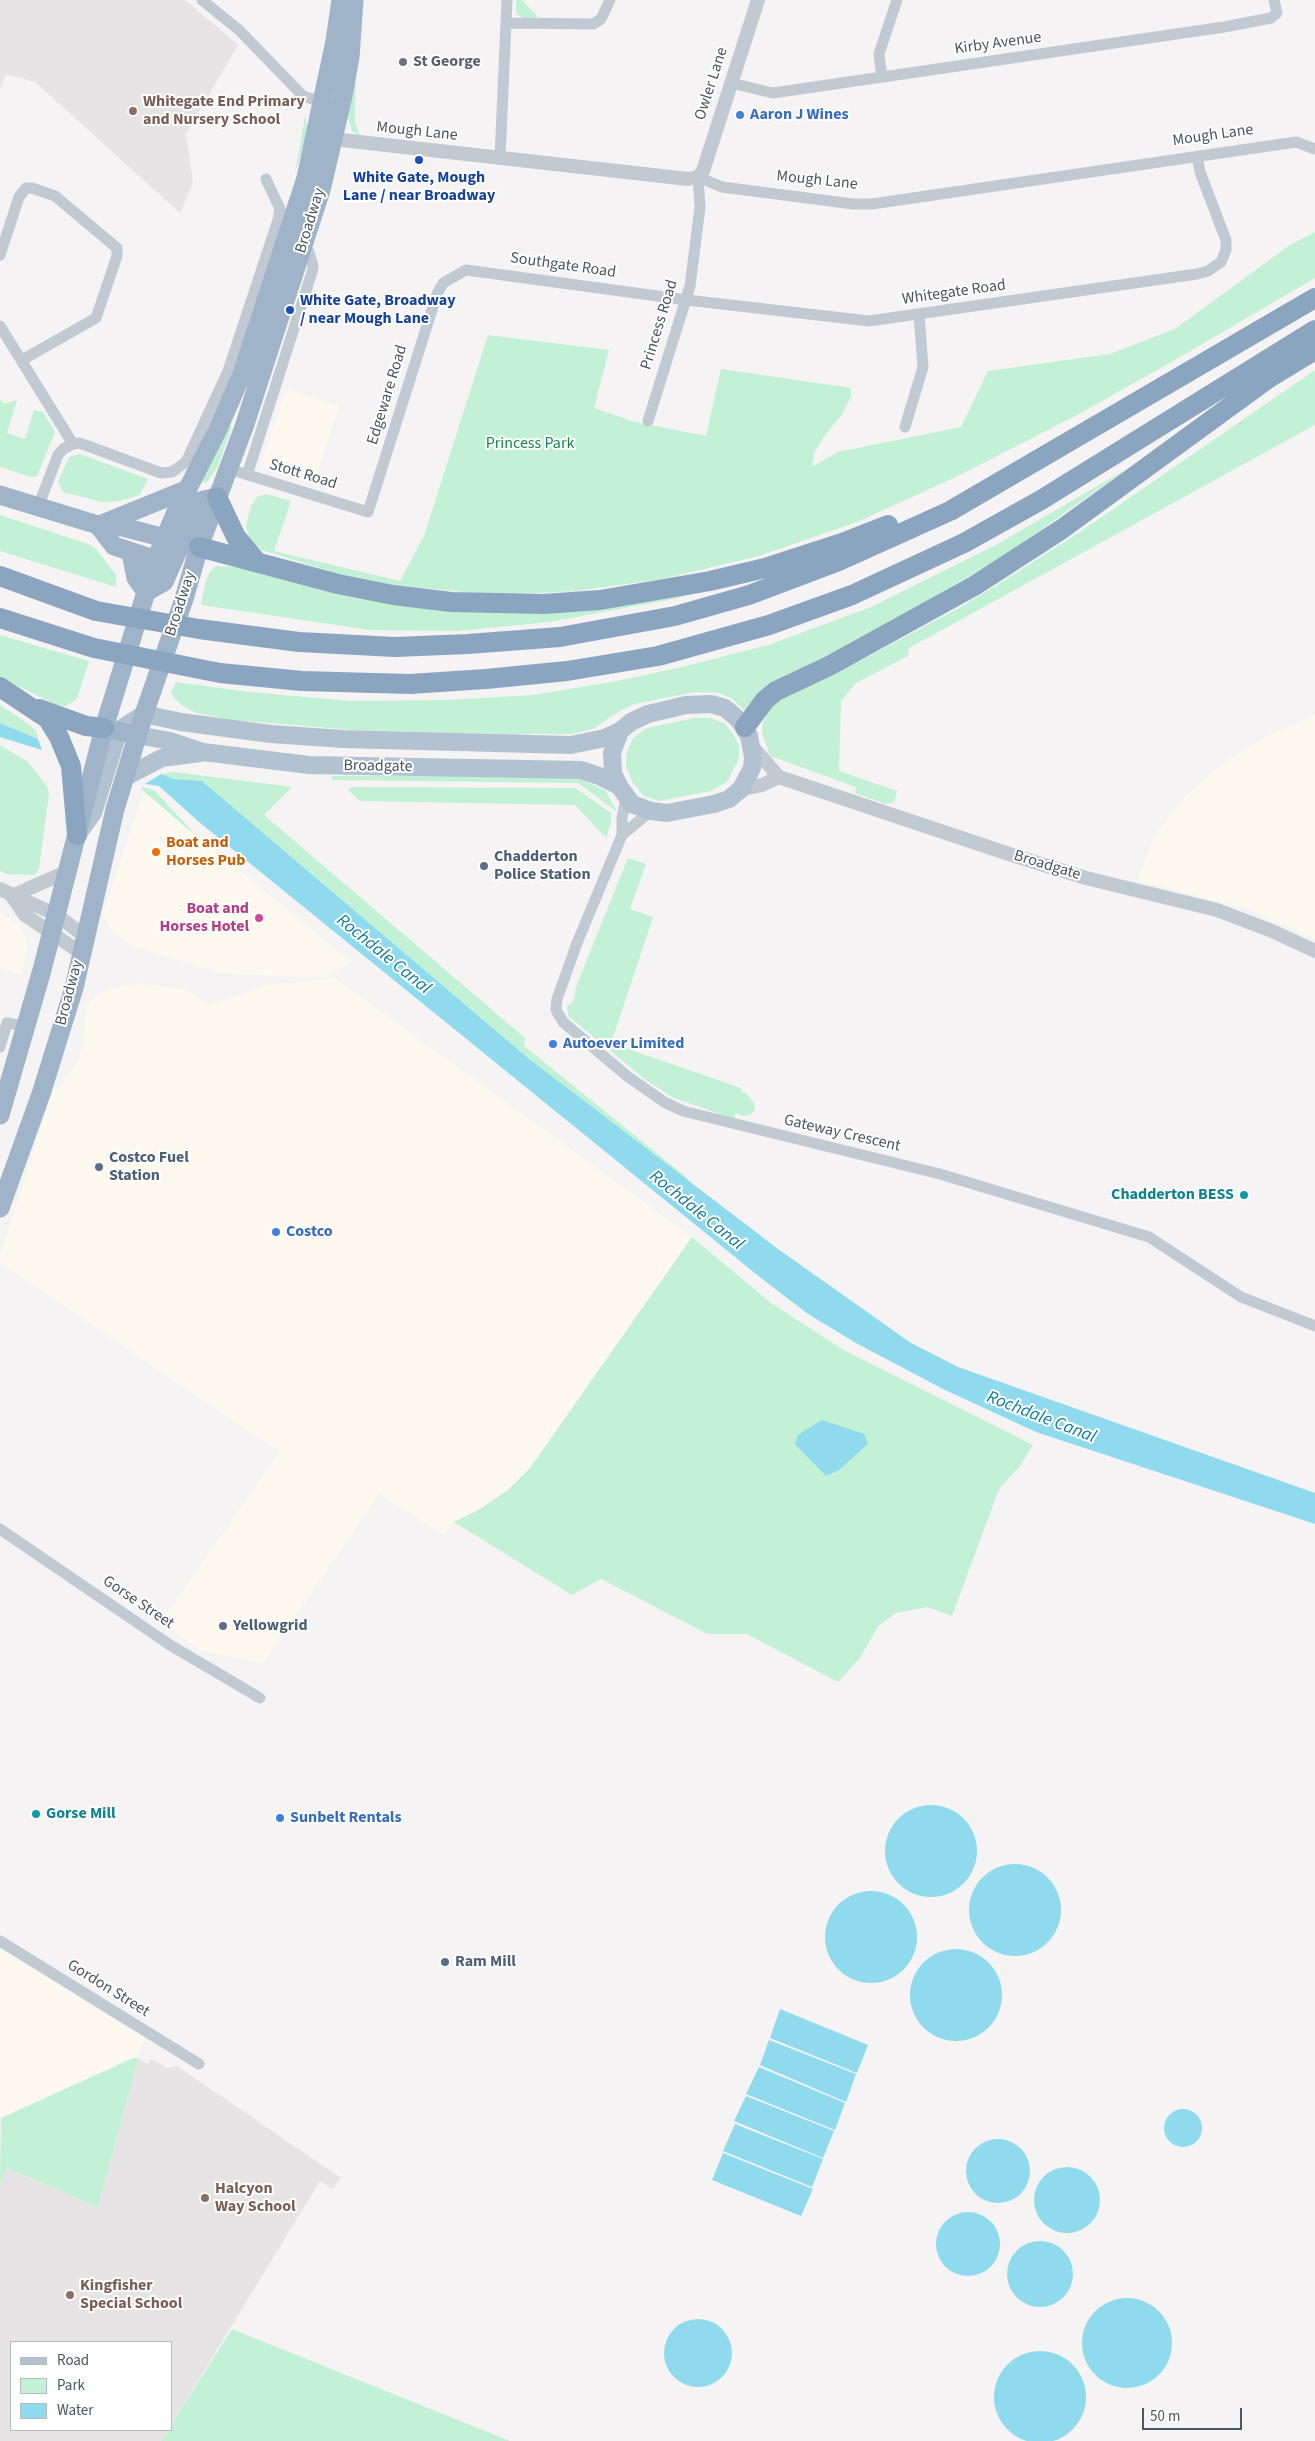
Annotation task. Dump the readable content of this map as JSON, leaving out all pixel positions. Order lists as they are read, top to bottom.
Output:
{
  "streets": {
    "highway": ["Broadway"],
    "main road": ["Broadgate"],
    "street": [
      "Kirby Avenue",
      "Owler Lane",
      "Mough Lane",
      "Southgate Road",
      "Whitegate Road",
      "Princess Road",
      "Edgeware Road",
      "Stott Road",
      "Gateway Crescent",
      "Gorse Street",
      "Gordon Street"
    ]
  },
  "crossings": [
    ["Kirby Avenue", "Owler Lane"],
    ["Owler Lane", "Mough Lane"],
    ["Owler Lane", "Princess Road"],
    ["Mough Lane", "Broadway"],
    ["Mough Lane", "Whitegate Road"],
    ["Mough Lane", "Princess Road"],
    ["Broadway", "Stott Road"],
    ["Broadway", "Broadgate"],
    ["Southgate Road", "Whitegate Road"],
    ["Southgate Road", "Princess Road"],
    ["Southgate Road", "Edgeware Road"],
    ["Whitegate Road", "Princess Road"],
    ["Edgeware Road", "Stott Road"],
    ["Broadgate", "Gateway Crescent"]
  ],
  "water": ["Rochdale Canal"],
  "parks": ["Princess Park"],
  "places": [
    "St George",
    "Whitegate End Primary and Nursery School",
    "Aaron J Wines",
    "White Gate, Mough Lane / near Broadway",
    "White Gate, Broadway / near Mough Lane",
    "Boat and Horses Pub",
    "Chadderton Police Station",
    "Boat and Horses Hotel",
    "Autoever Limited",
    "Costco Fuel Station",
    "Chadderton BESS",
    "Costco",
    "Yellowgrid",
    "Gorse Mill",
    "Sunbelt Rentals",
    "Ram Mill",
    "Halcyon Way School",
    "Kingfisher Special School"
  ],
  "legend": ["Road", "Park", "Water"],
  "scale_bar": "50 m"
}
